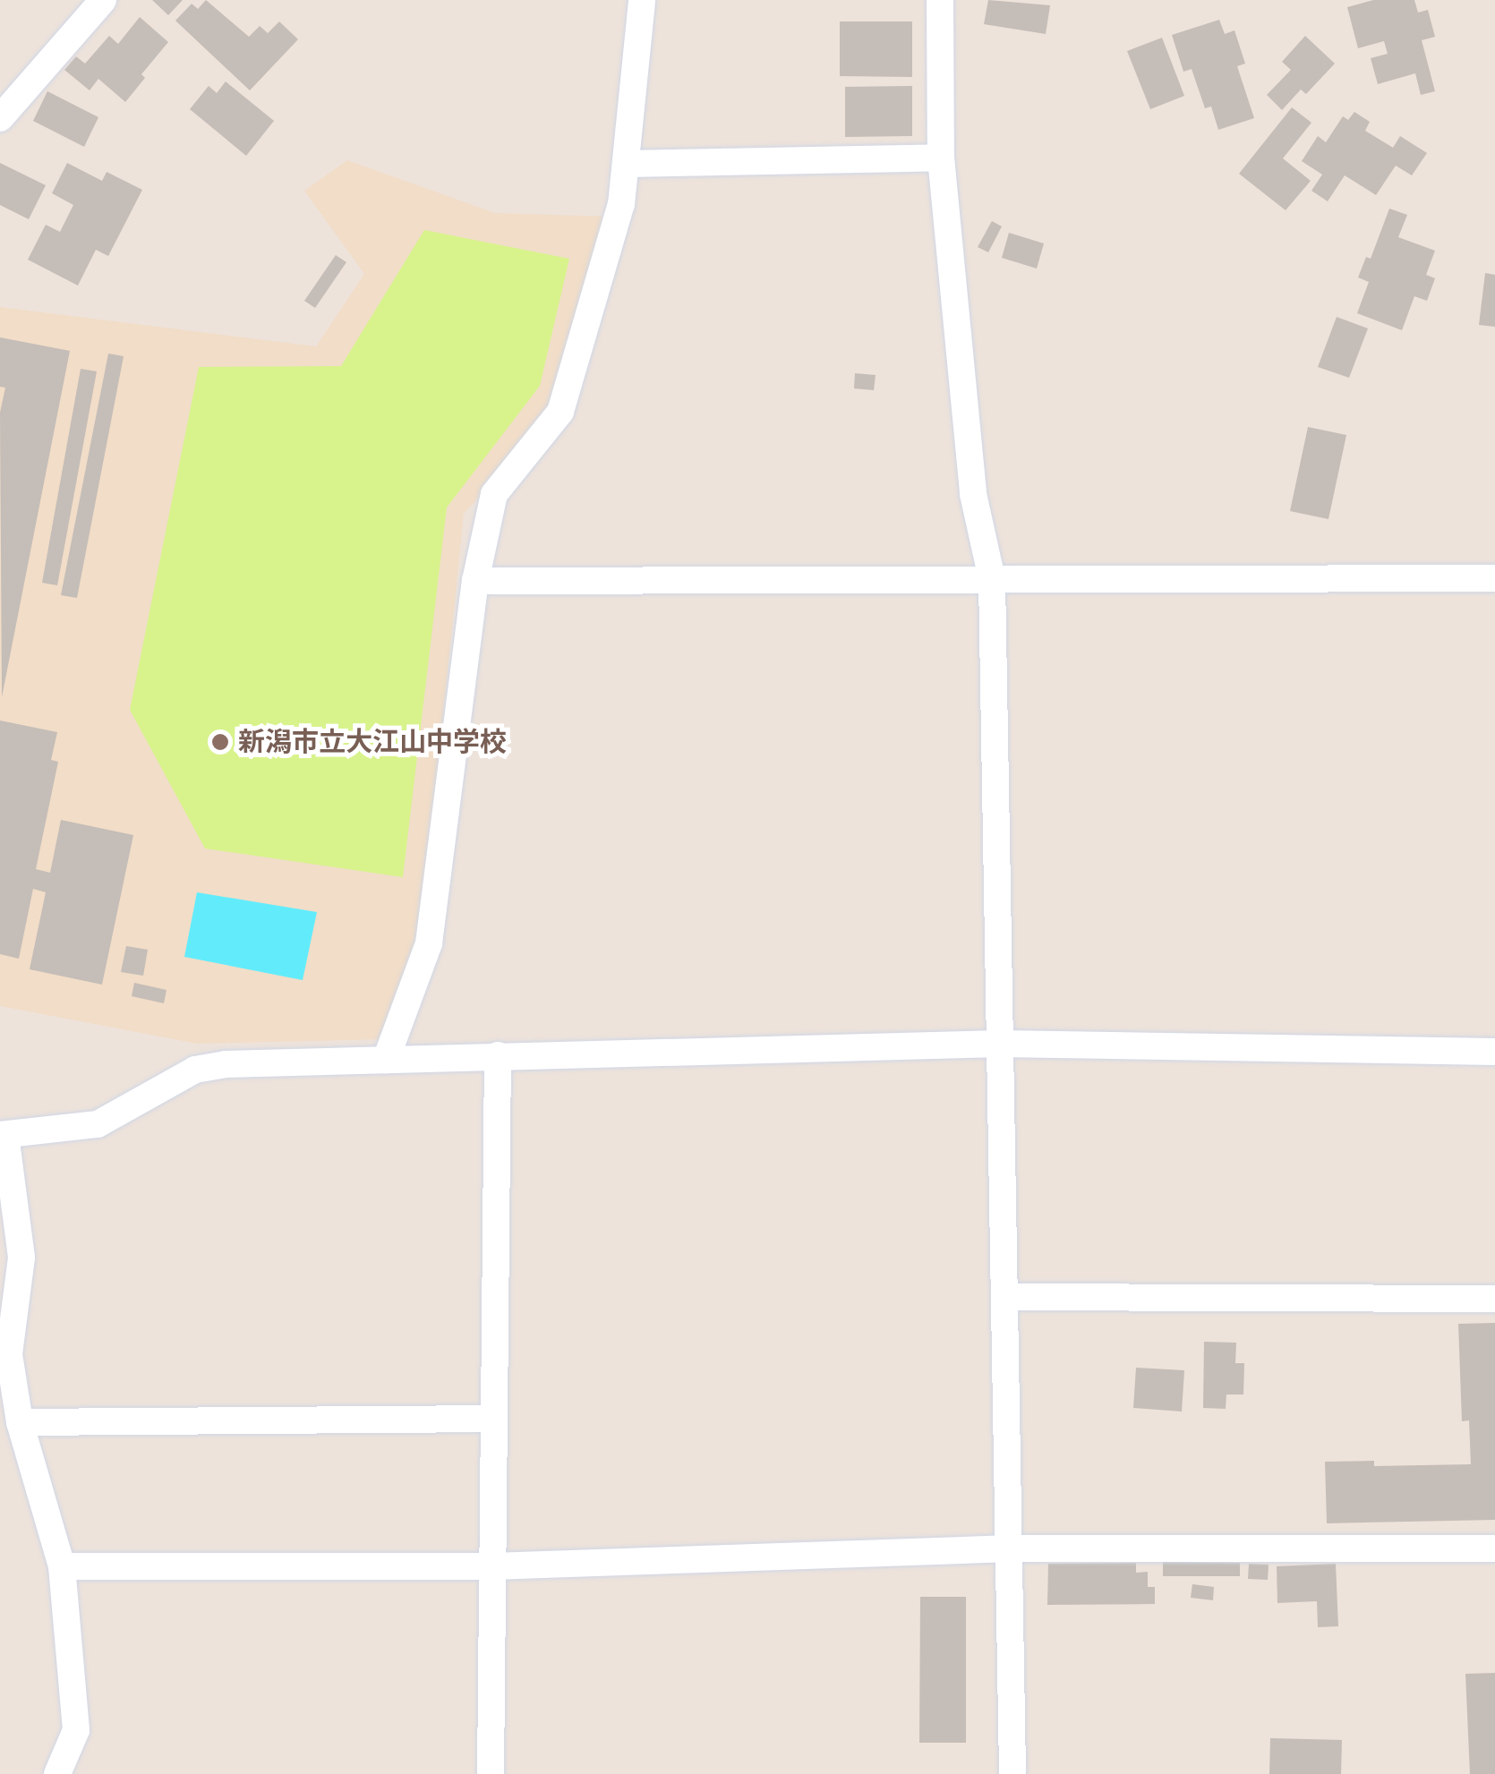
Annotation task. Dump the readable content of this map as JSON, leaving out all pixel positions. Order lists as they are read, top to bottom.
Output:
{
  "places": ["新潟市立大江山中学校"]
}
